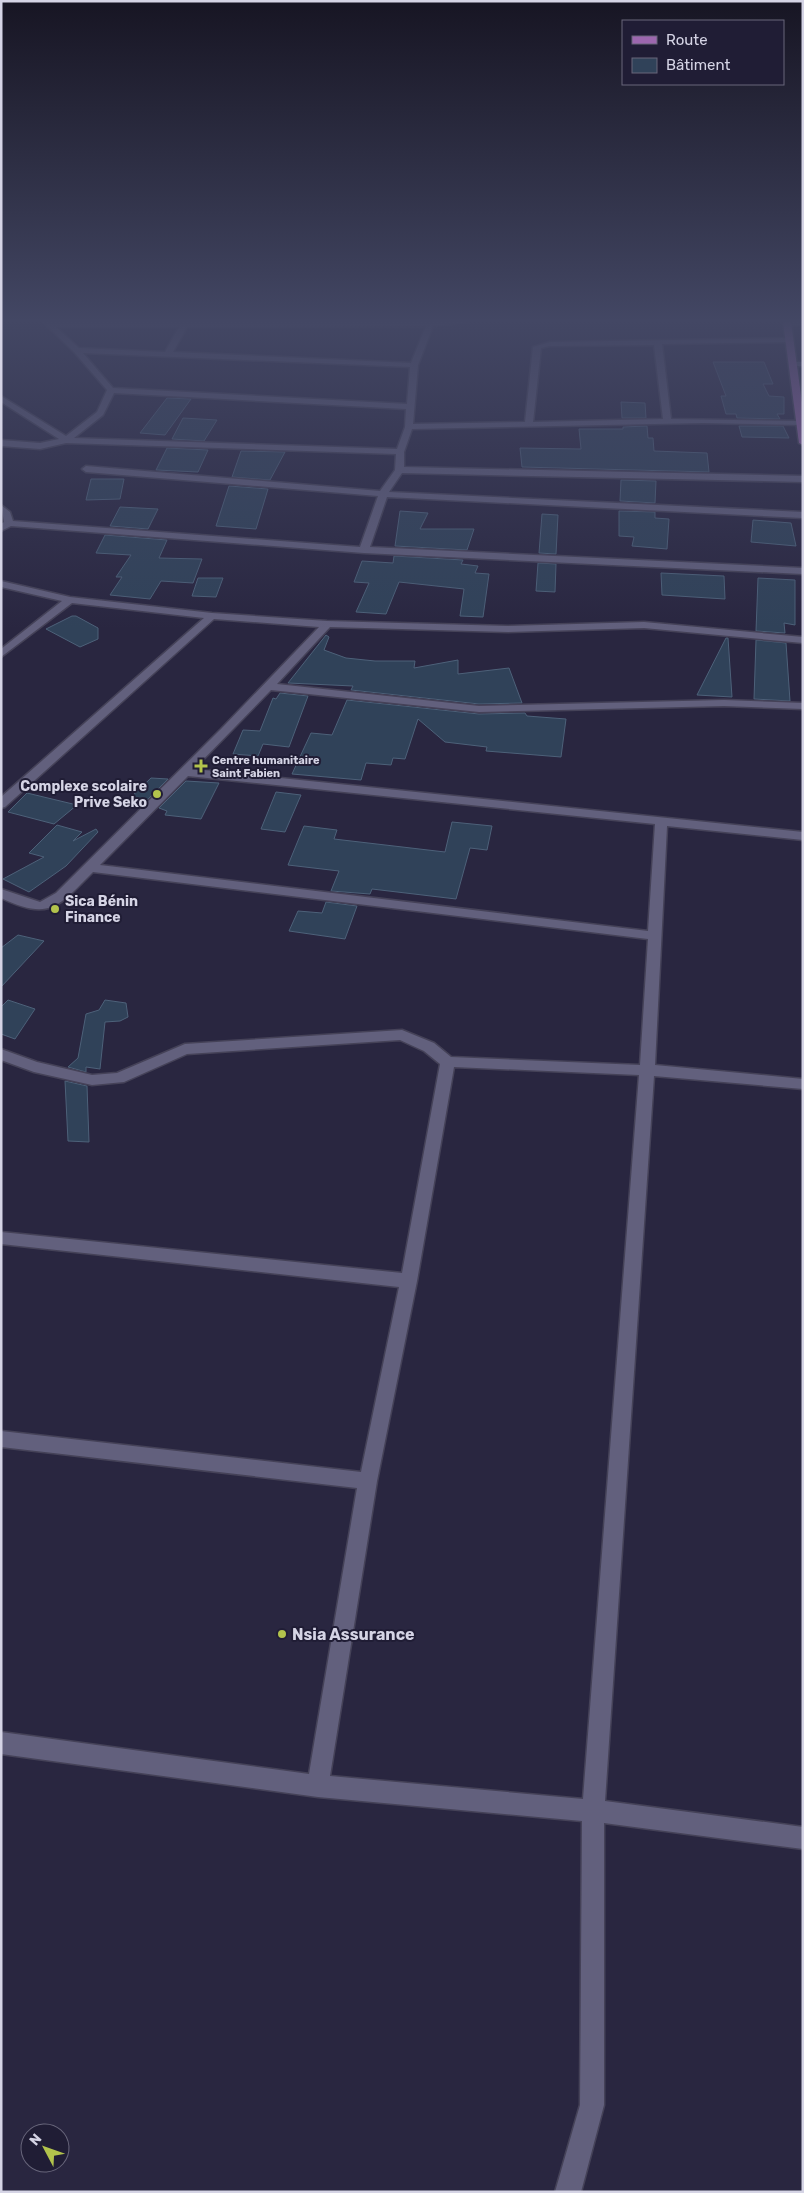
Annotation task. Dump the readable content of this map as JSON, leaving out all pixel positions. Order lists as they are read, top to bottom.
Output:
{
  "places": {
    "health": ["Centre humanitaire Saint Fabien"],
    "other": ["Complexe scolaire Prive Seko", "Sica Bénin Finance", "Nsia Assurance"]
  },
  "legend": ["Route", "Bâtiment"],
  "north": "top left"
}
